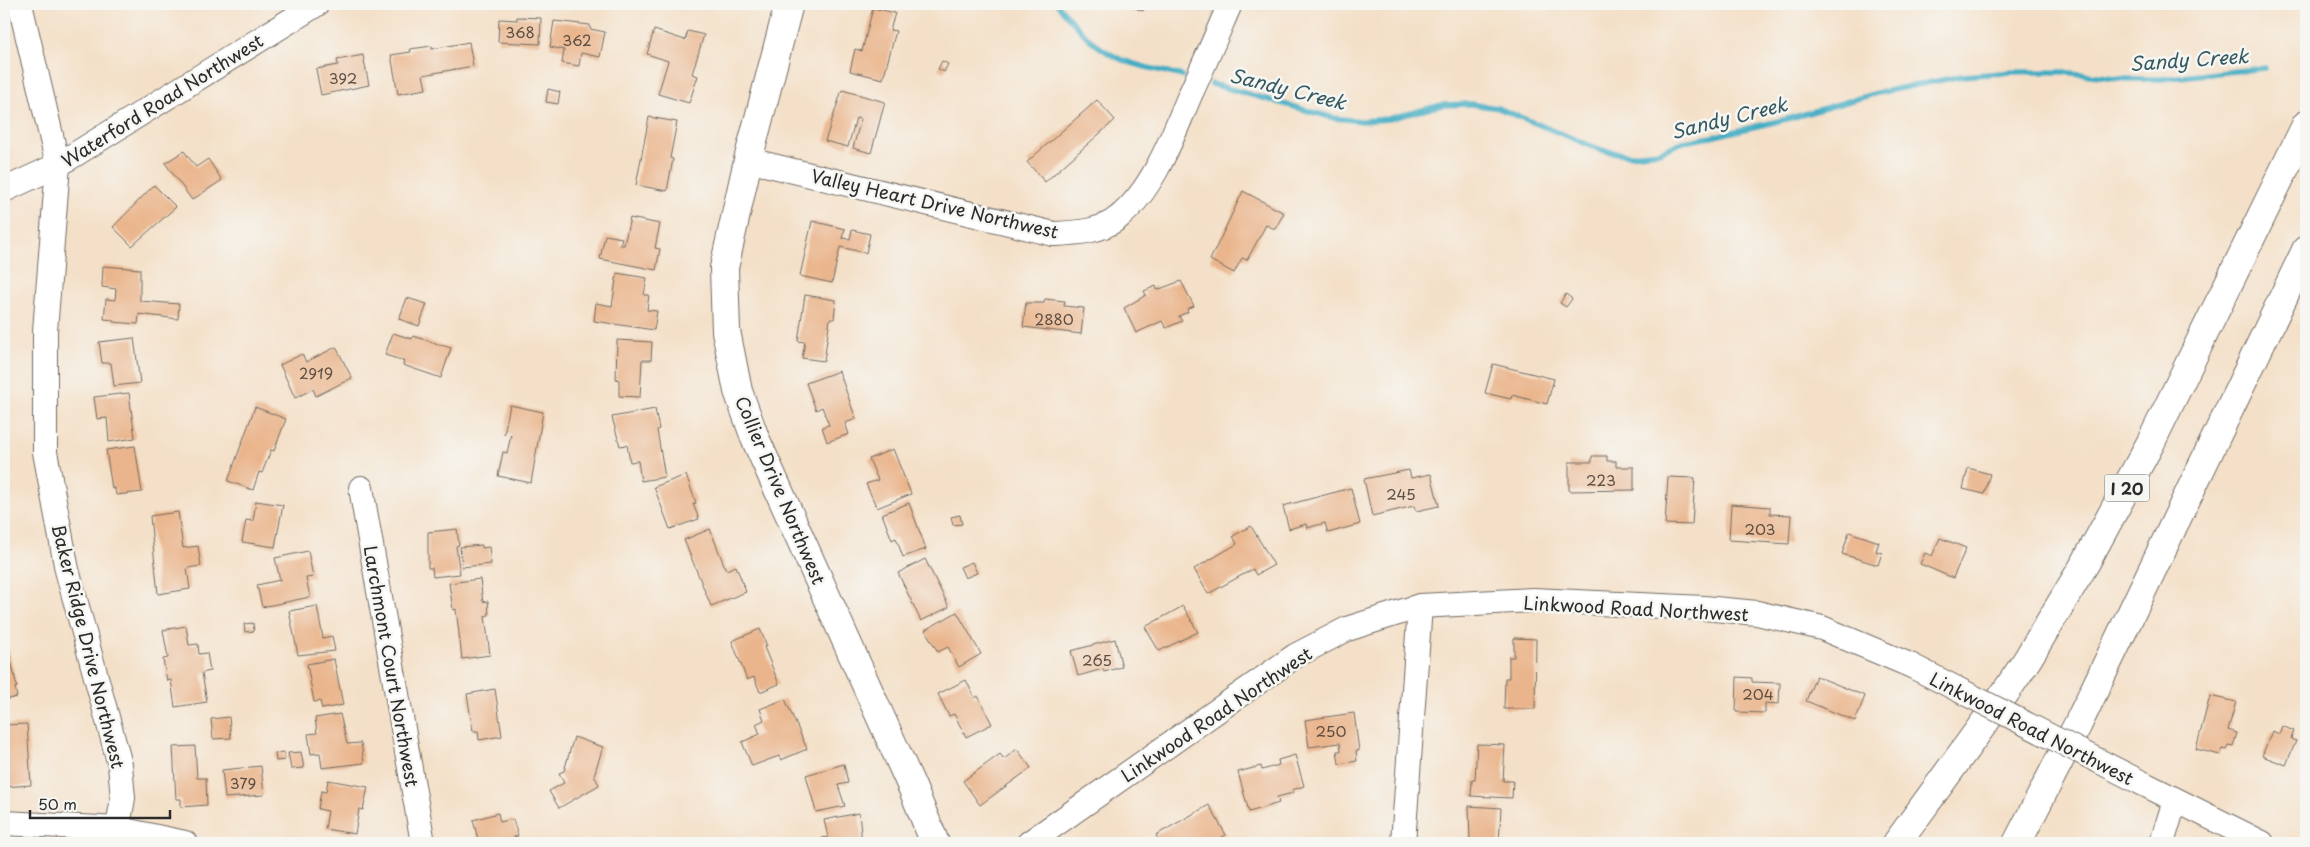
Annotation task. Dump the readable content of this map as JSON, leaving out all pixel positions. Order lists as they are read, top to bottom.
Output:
{
  "streets": {
    "main road": ["I 20", "Collier Drive Northwest"],
    "street": [
      "Waterford Road Northwest",
      "Valley Heart Drive Northwest",
      "Linkwood Road Northwest",
      "Baker Ridge Drive Northwest",
      "Larchmont Court Northwest"
    ]
  },
  "crossings": [
    ["Waterford Road Northwest", "Baker Ridge Drive Northwest"],
    ["Valley Heart Drive Northwest", "Collier Drive Northwest"]
  ],
  "water": ["Sandy Creek"],
  "house_numbers": [
    "368",
    "362",
    "392",
    "2880",
    "2919",
    "223",
    "245",
    "203",
    "265",
    "204",
    "250",
    "379"
  ],
  "scale_bar": "50 m"
}
